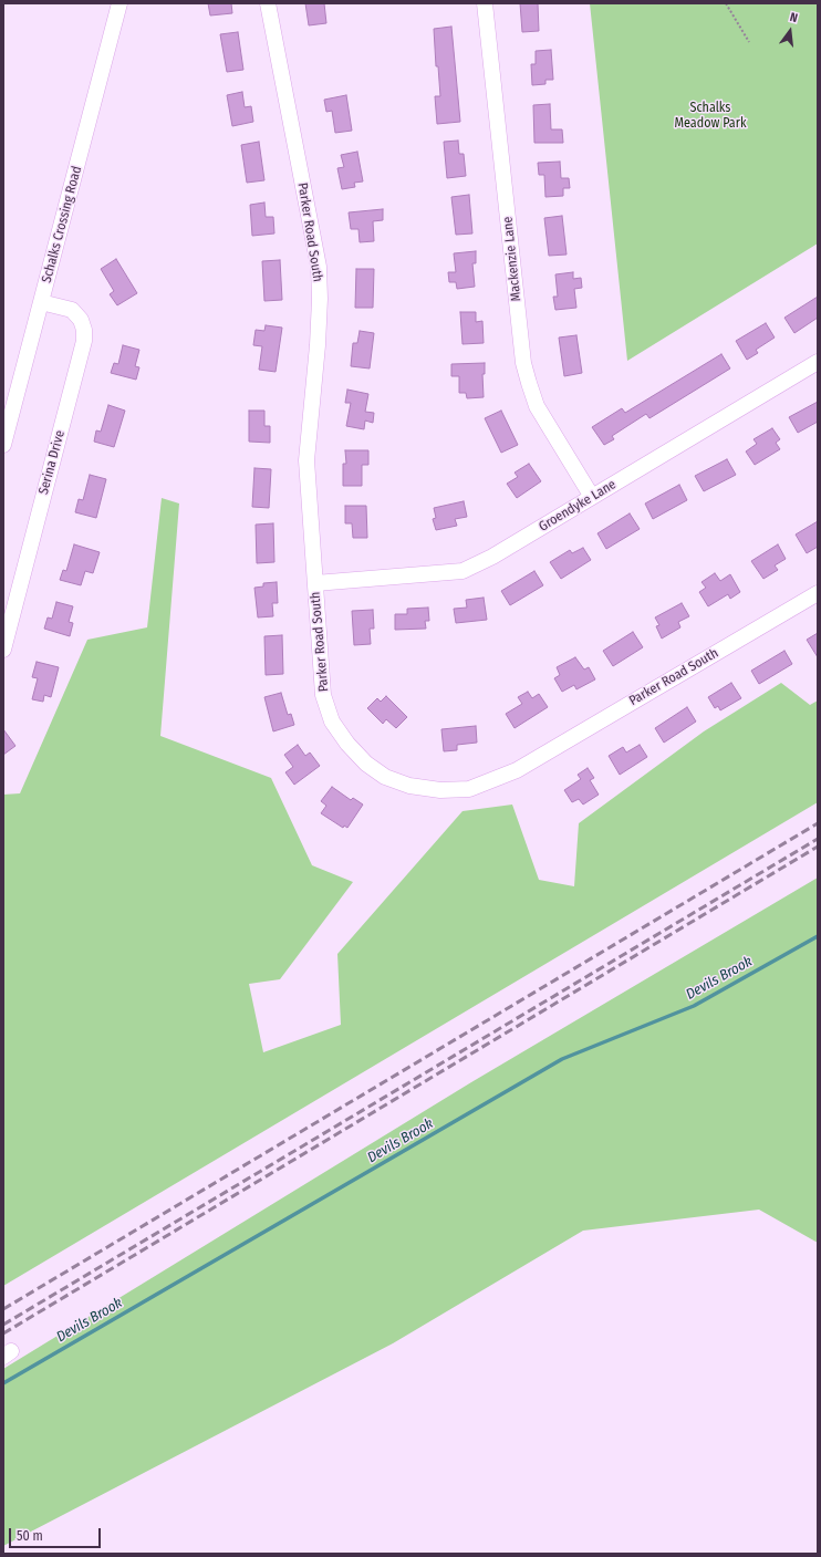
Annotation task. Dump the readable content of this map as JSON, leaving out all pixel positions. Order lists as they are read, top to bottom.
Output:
{
  "streets": {
    "street": [
      "Schalks Crossing Road",
      "Parker Road South",
      "Mackenzie Lane",
      "Serina Drive",
      "Groendyke Lane"
    ]
  },
  "crossings": [
    ["Schalks Crossing Road", "Serina Drive"],
    ["Parker Road South", "Groendyke Lane"],
    ["Mackenzie Lane", "Groendyke Lane"]
  ],
  "water": ["Devils Brook"],
  "parks": ["Schalks Meadow Park"],
  "scale_bar": "50 m",
  "north": "top"
}
